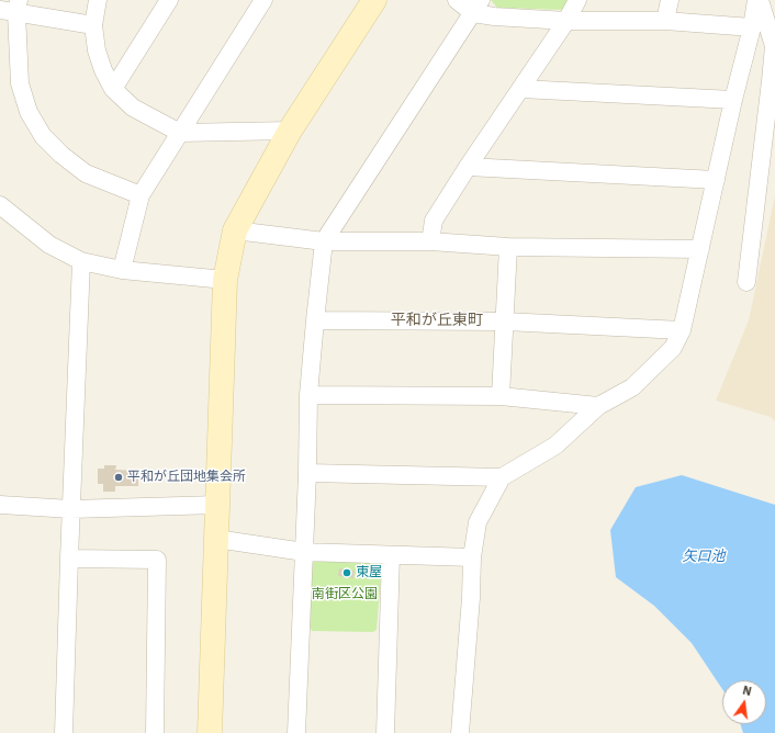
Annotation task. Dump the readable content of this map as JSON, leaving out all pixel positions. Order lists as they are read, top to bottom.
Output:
{
  "districts": ["平和が丘東町"],
  "water": ["矢口池"],
  "parks": ["南街区公園"],
  "places": ["平和が丘団地集会所", "東屋"],
  "north": "top"
}
